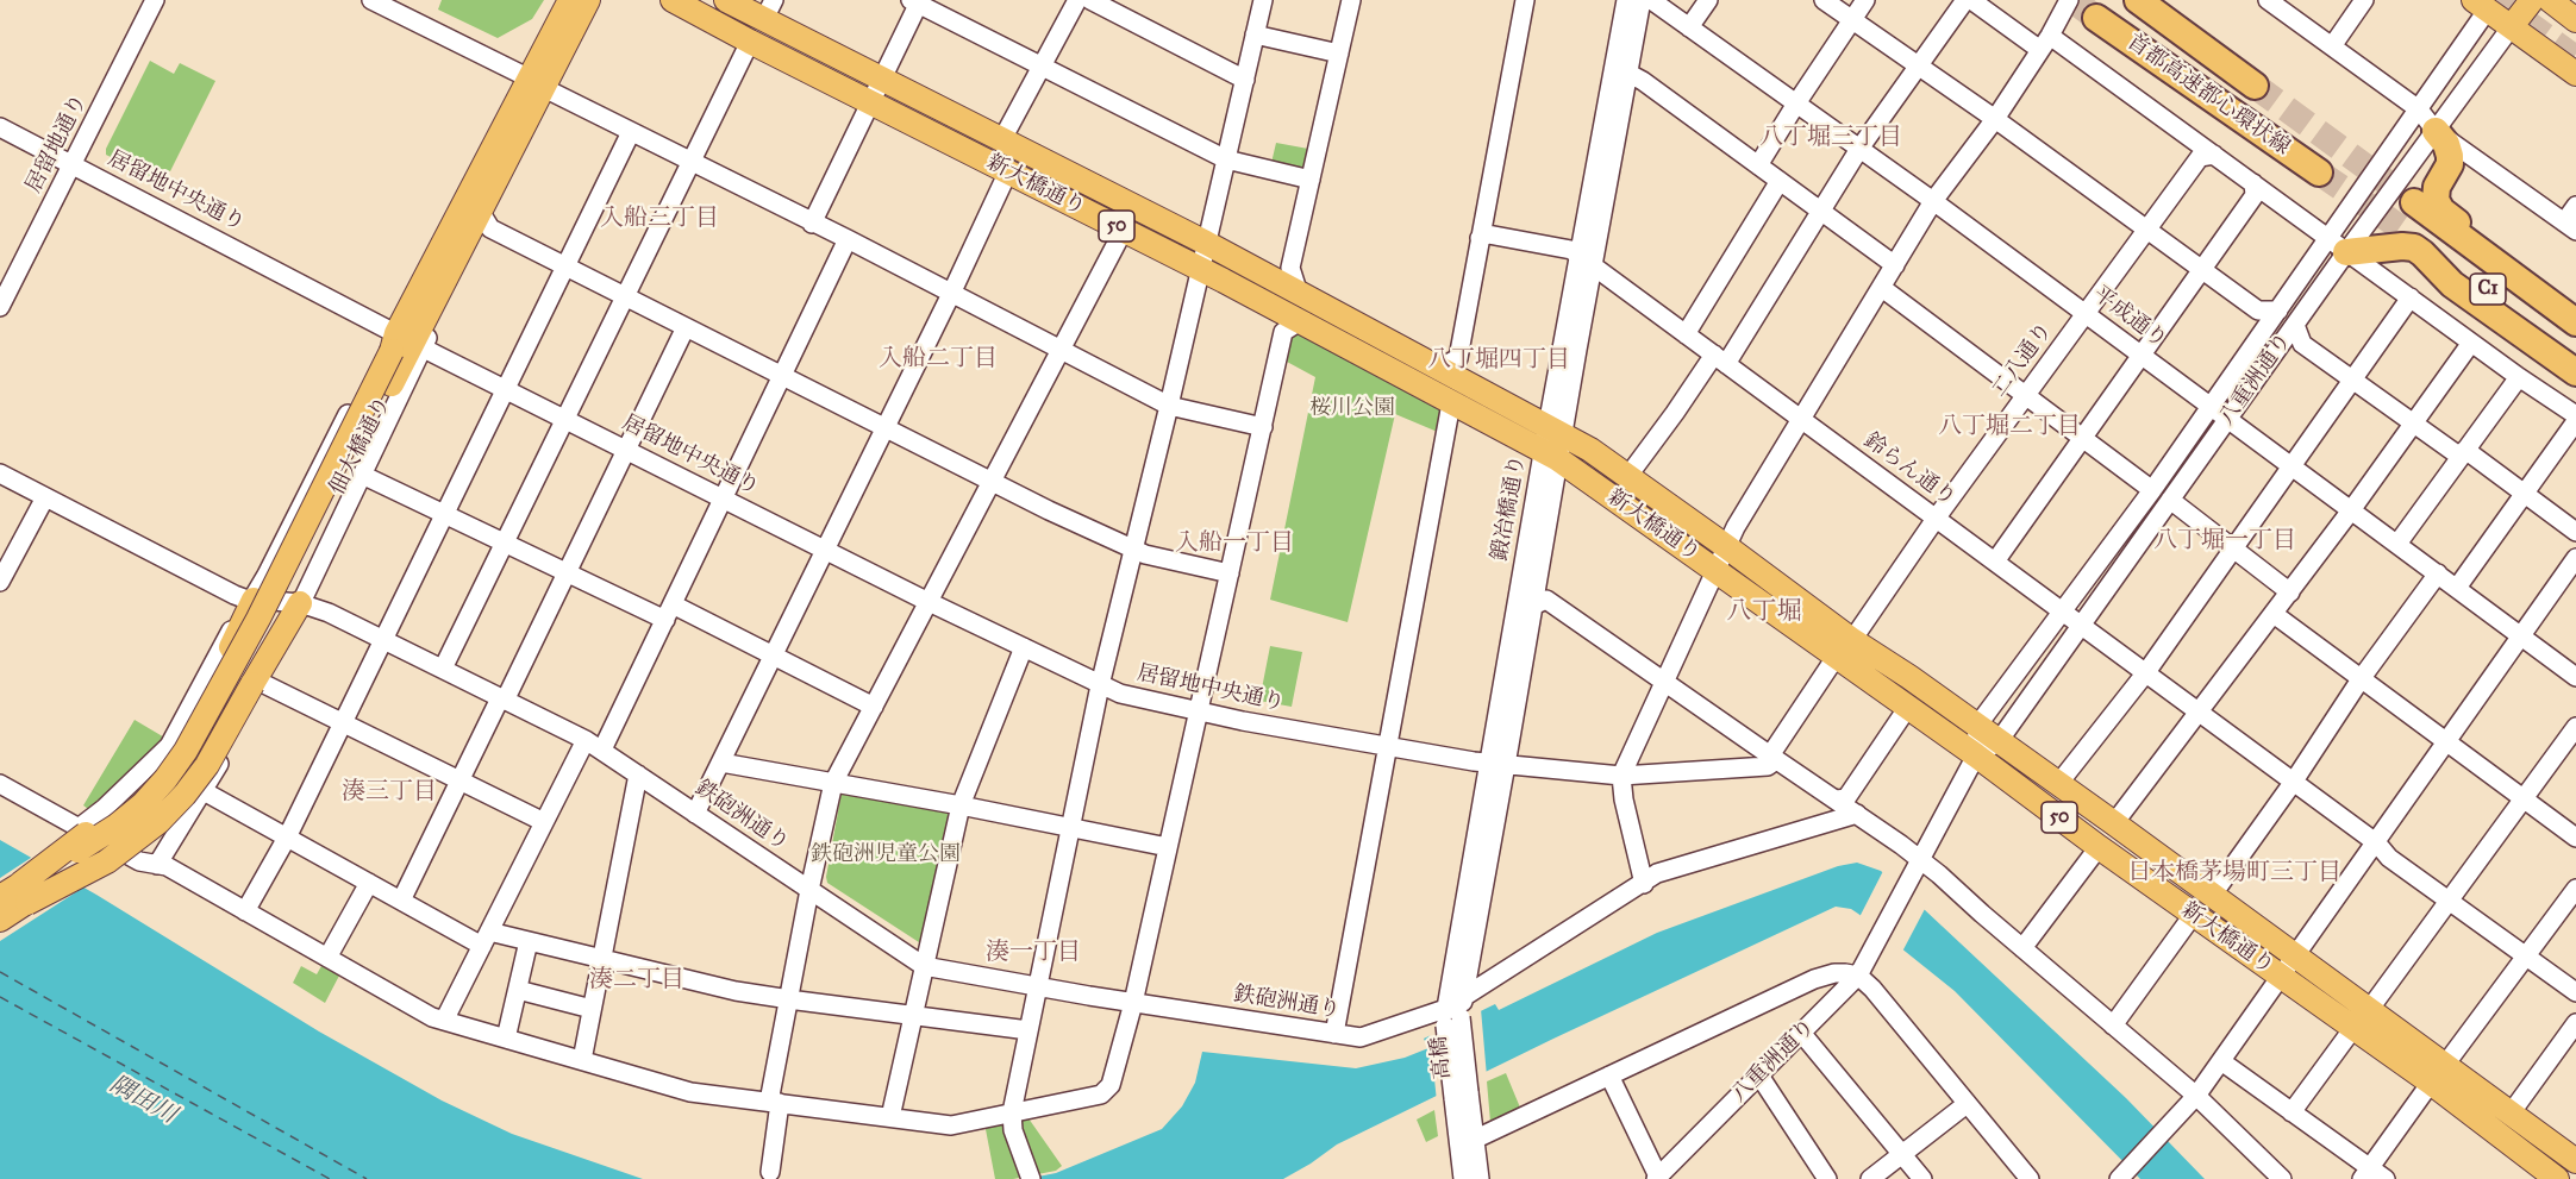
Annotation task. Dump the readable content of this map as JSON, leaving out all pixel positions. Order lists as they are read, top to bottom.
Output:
{
  "streets": {
    "highway": ["首都高速都心環状線", "C1"],
    "main road": [
      "新大橋通り",
      "50",
      "八重洲通り",
      "佃大橋通り"
    ],
    "street": [
      "居留地通り",
      "居留地中央通り",
      "平成通り",
      "二八通り",
      "鈴らん通り",
      "鍛冶橋通り",
      "鉄砲洲通り",
      "高橋"
    ]
  },
  "crossings": [
    ["居留地通り", "居留地中央通り"],
    ["新大橋通り", "二八通り"],
    ["新大橋通り", "八重洲通り"],
    ["新大橋通り", "鍛冶橋通り"],
    ["居留地中央通り", "二八通り"],
    ["居留地中央通り", "佃大橋通り"],
    ["居留地中央通り", "鍛冶橋通り"],
    ["平成通り", "二八通り"],
    ["平成通り", "八重洲通り"],
    ["二八通り", "鈴らん通り"],
    ["八重洲通り", "鈴らん通り"],
    ["鈴らん通り", "鍛冶橋通り"],
    ["鍛冶橋通り", "鉄砲洲通り"],
    ["鍛冶橋通り", "高橋"],
    ["鉄砲洲通り", "高橋"]
  ],
  "districts": [
    "八丁堀三丁目",
    "入船三丁目",
    "入船二丁目",
    "八丁堀四丁目",
    "八丁堀二丁目",
    "八丁堀一丁目",
    "入船一丁目",
    "八丁堀",
    "湊三丁目",
    "日本橋茅場町三丁目",
    "湊一丁目",
    "湊二丁目"
  ],
  "water": ["隅田川"],
  "parks": ["桜川公園", "鉄砲洲児童公園"]
}
